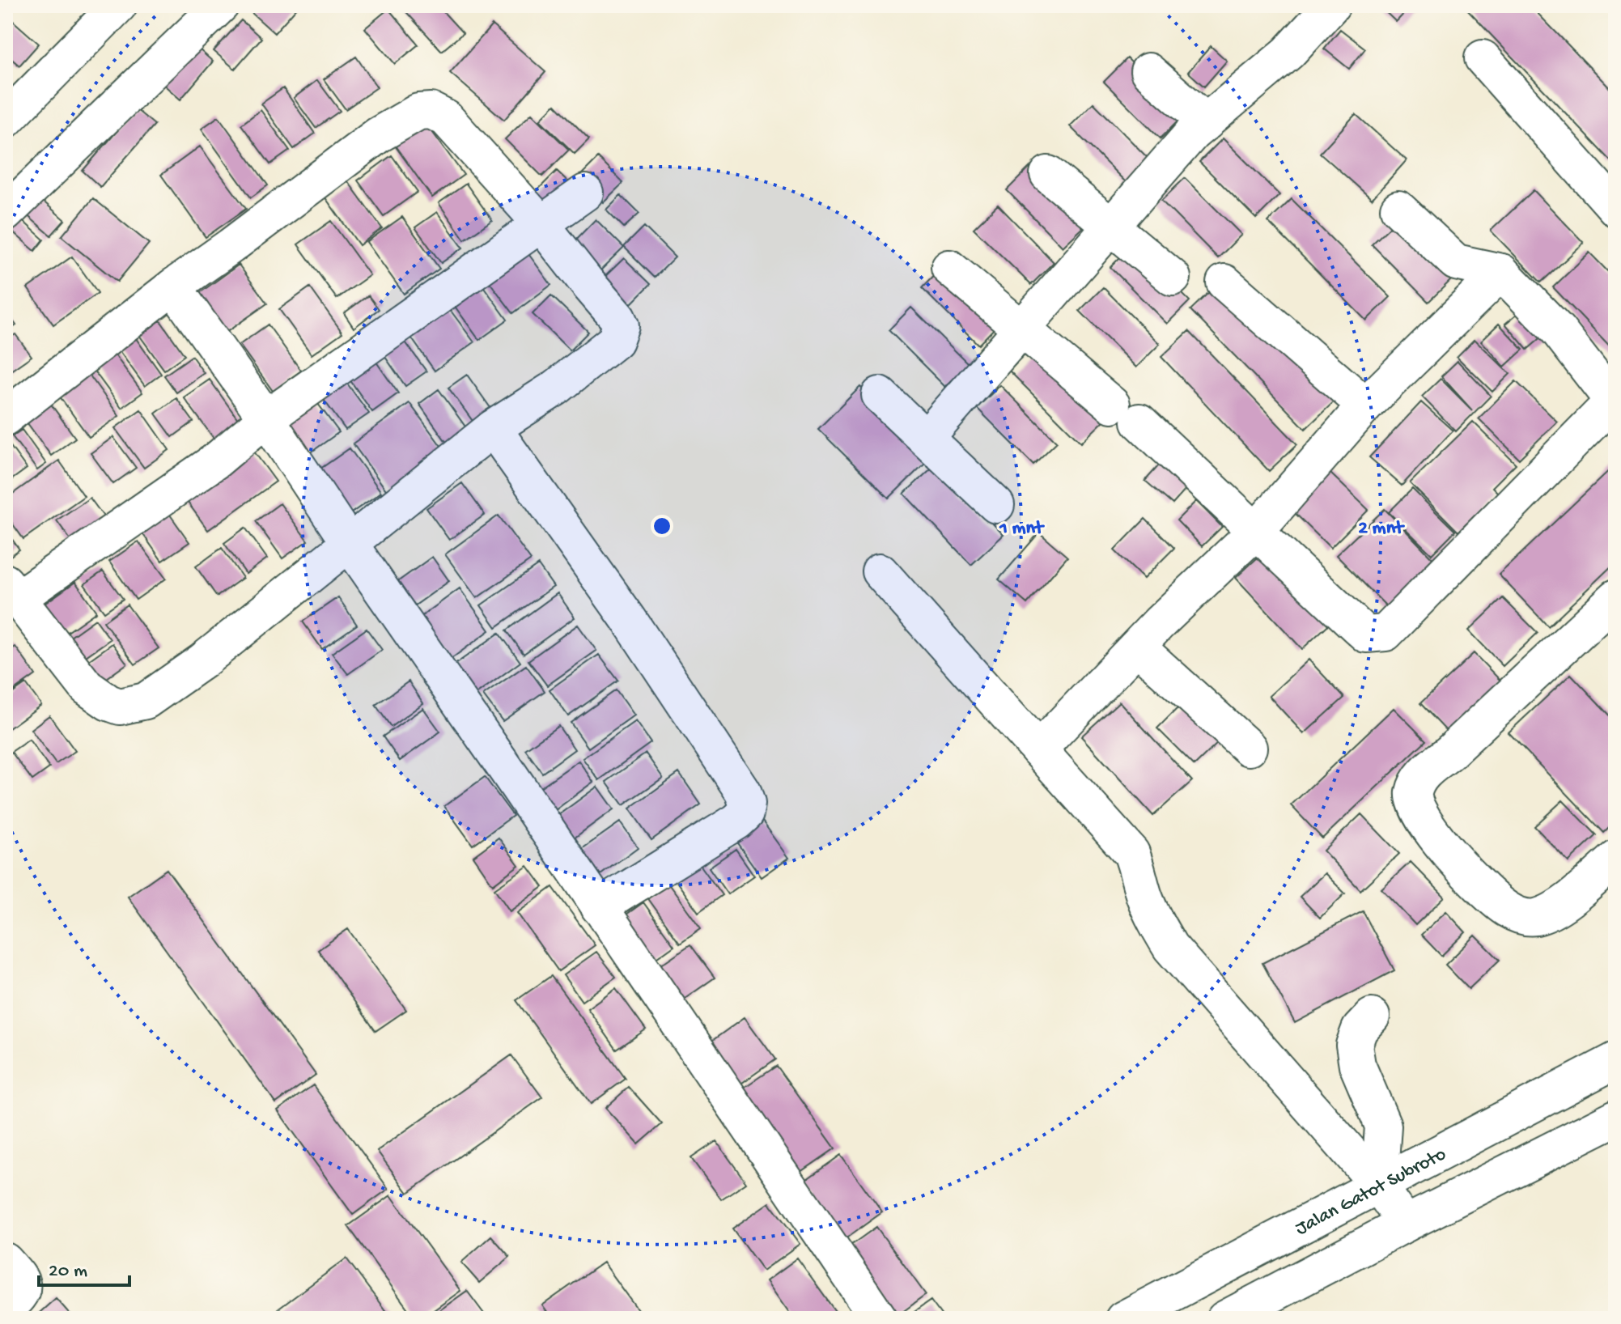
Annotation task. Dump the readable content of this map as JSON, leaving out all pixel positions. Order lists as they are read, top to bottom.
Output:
{
  "streets": {
    "street": ["Jalan Gatot Subroto"]
  },
  "scale_bar": "20 m",
  "rings": ["1 mnt", "2 mnt"]
}
